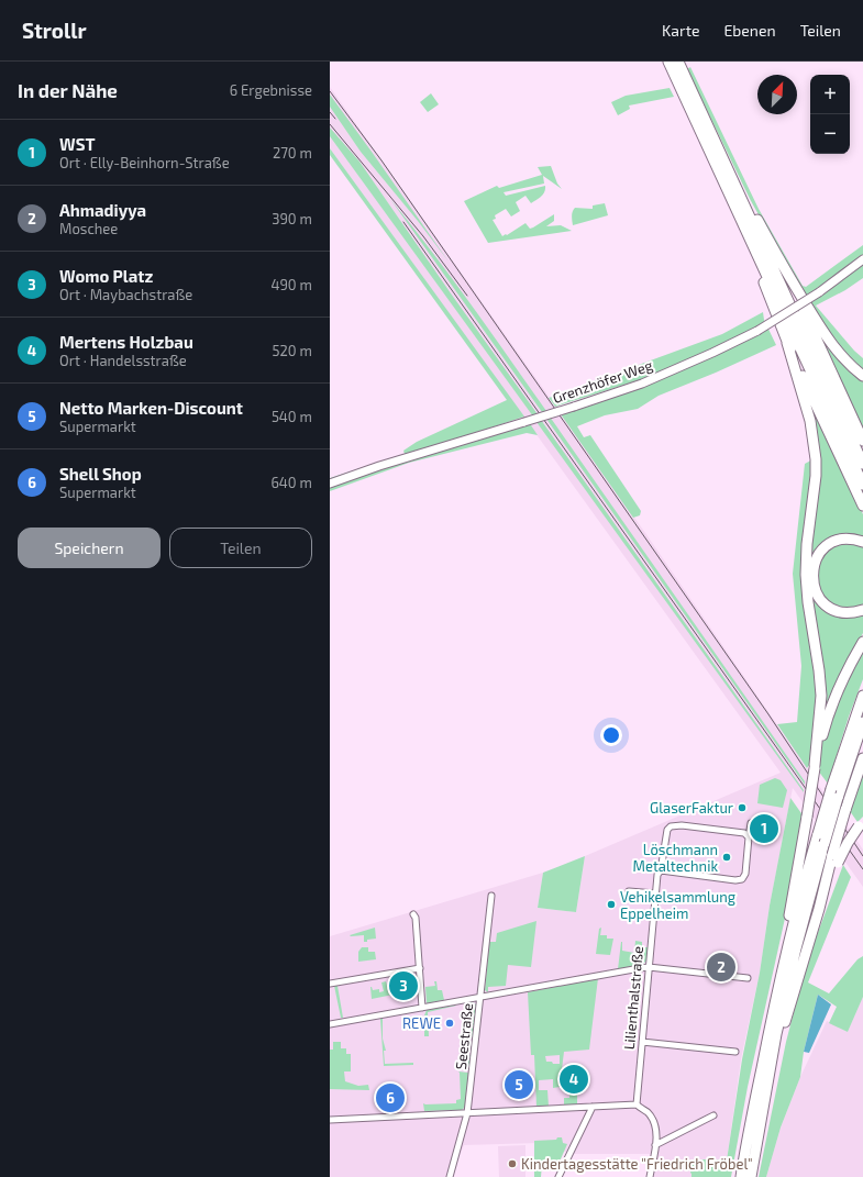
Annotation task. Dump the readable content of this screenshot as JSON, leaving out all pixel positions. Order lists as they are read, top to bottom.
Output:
{
  "streets": {
    "main road": ["Grenzhöfer Weg"],
    "street": ["Lilienthalstraße", "Seestraße"]
  },
  "places": [
    "GlaserFaktur",
    "Löschmann Metaltechnik",
    "Vehikelsammlung Eppelheim",
    "REWE",
    "Kindertagesstätte \"Friedrich Fröbel\""
  ],
  "north": "top right",
  "page": {
    "header": "Strollr",
    "nav": ["Karte", "Ebenen", "Teilen"],
    "heading": ["In der Nähe", "6 Ergebnisse"],
    "map_buttons": ["+", "−"],
    "list": [
      {
        "mark": "1",
        "name": "WST",
        "note": "Ort · Elly-Beinhorn-Straße",
        "value": "270 m"
      },
      {
        "mark": "2",
        "name": "Ahmadiyya",
        "note": "Moschee",
        "value": "390 m"
      },
      {
        "mark": "3",
        "name": "Womo Platz",
        "note": "Ort · Maybachstraße",
        "value": "490 m"
      },
      {
        "mark": "4",
        "name": "Mertens Holzbau",
        "note": "Ort · Handelsstraße",
        "value": "520 m"
      },
      {
        "mark": "5",
        "name": "Netto Marken-Discount",
        "note": "Supermarkt",
        "value": "540 m"
      },
      {
        "mark": "6",
        "name": "Shell Shop",
        "note": "Supermarkt",
        "value": "640 m"
      }
    ],
    "buttons": ["Speichern", "Teilen"],
    "pins": [
      "1",
      "2",
      "3",
      "4",
      "5",
      "6"
    ]
  }
}
